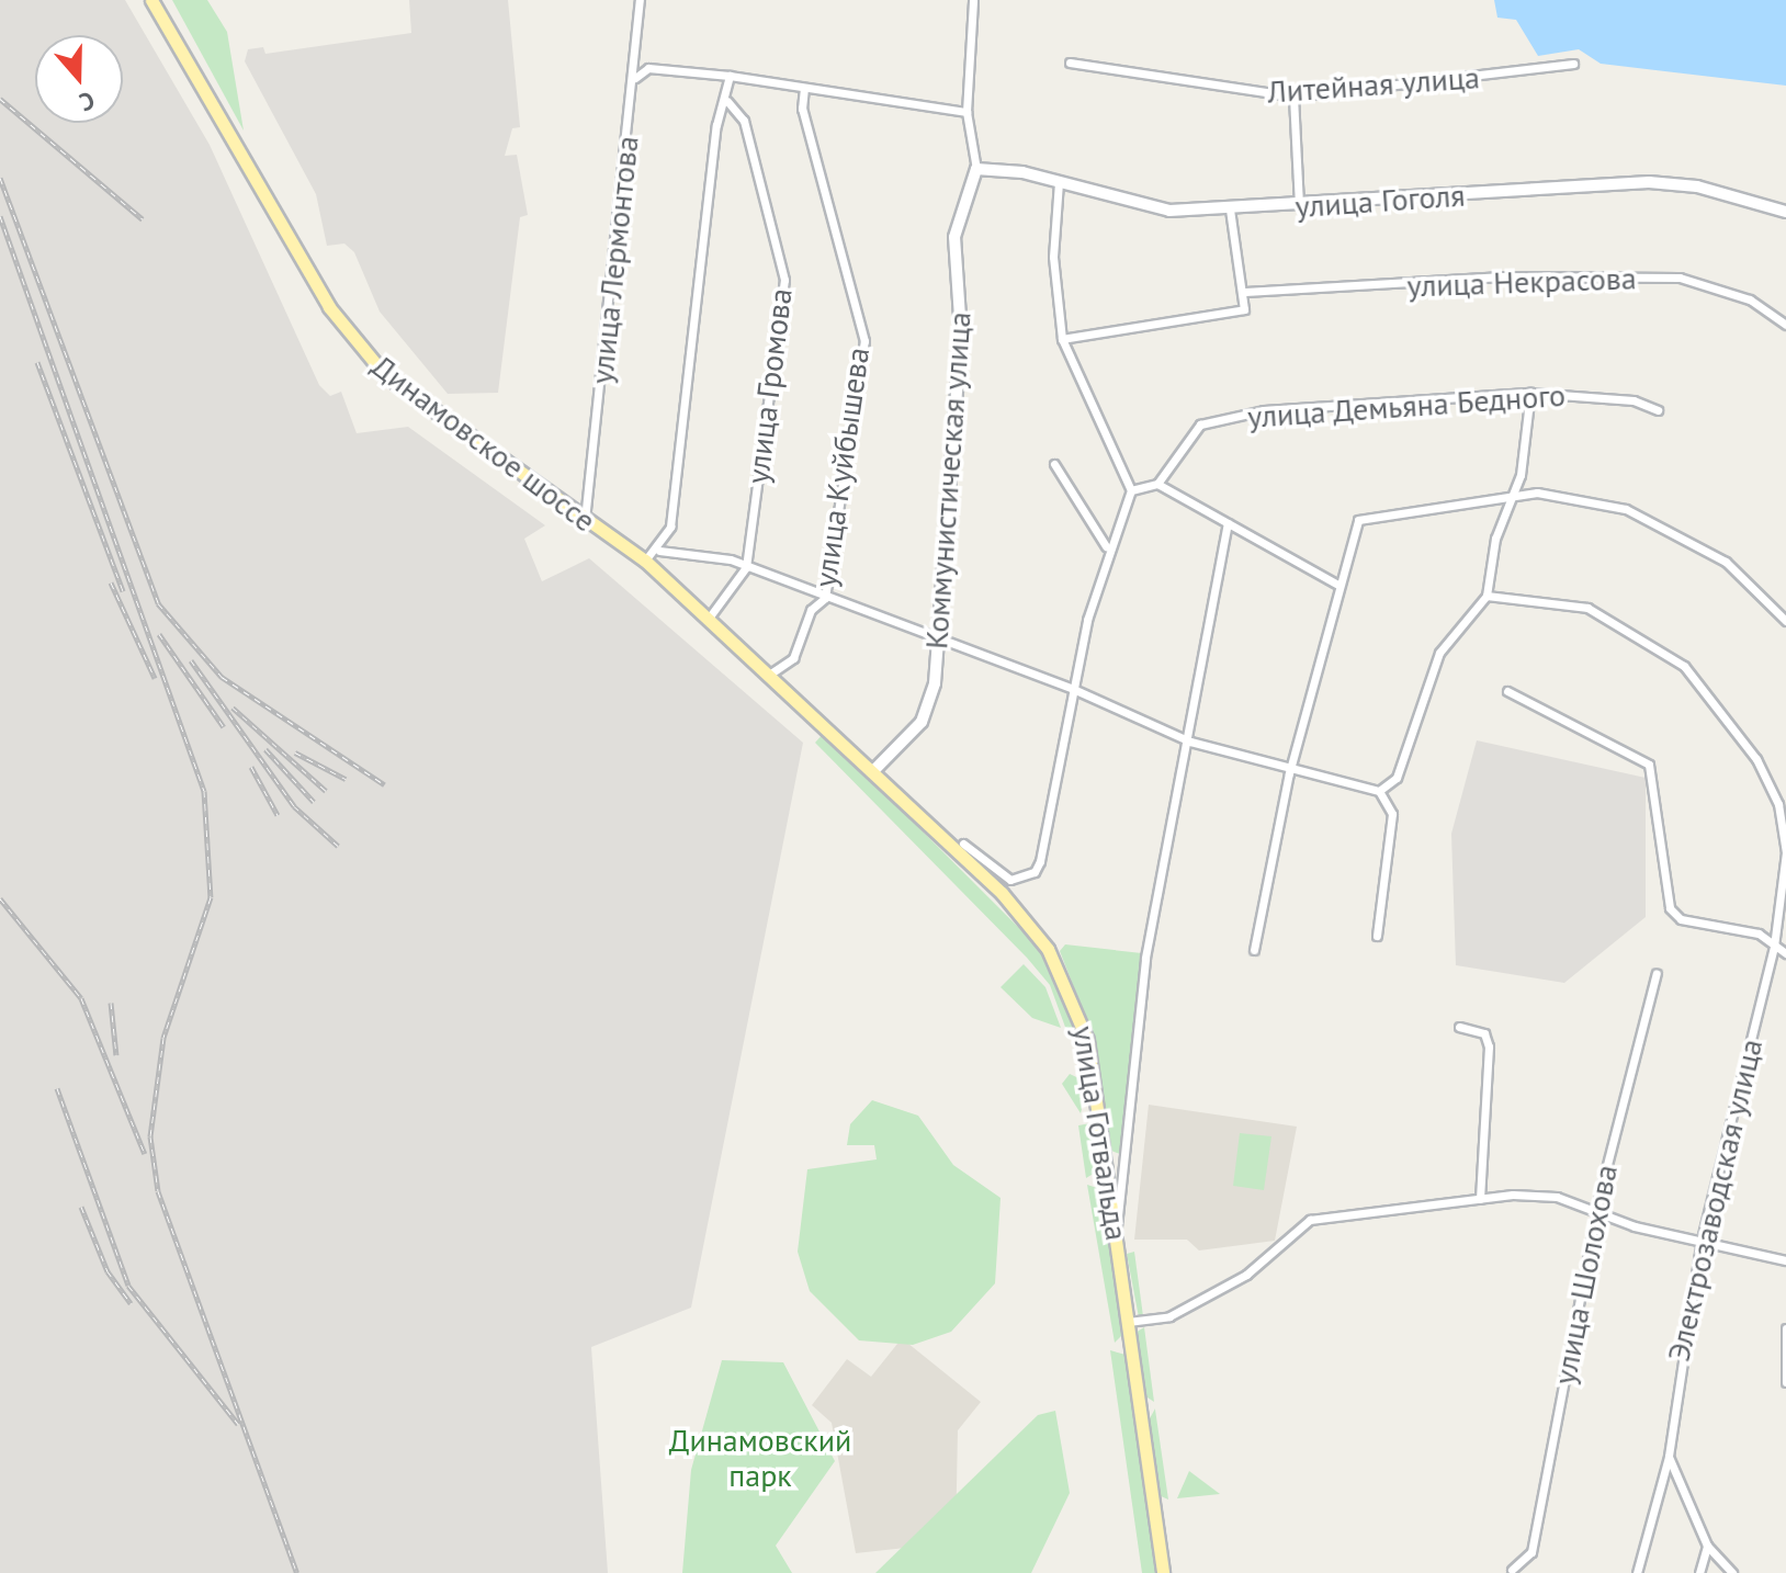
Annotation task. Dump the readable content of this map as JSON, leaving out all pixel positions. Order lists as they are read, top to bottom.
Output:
{
  "streets": {
    "main road": ["Динамовское шоссе", "улица Готвальда"],
    "street": [
      "Литейная улица",
      "улица Гоголя",
      "улица Лермонтова",
      "улица Некрасова",
      "улица Громова",
      "улица Демьяна Бедного",
      "улица Куйбышева",
      "Коммунистическая улица",
      "Электрозаводская улица",
      "улица Шолохова"
    ]
  },
  "crossings": [
    ["улица Гоголя", "Коммунистическая улица"],
    ["улица Лермонтова", "Динамовское шоссе"],
    ["улица Громова", "Динамовское шоссе"],
    ["Динамовское шоссе", "улица Куйбышева"],
    ["Динамовское шоссе", "Коммунистическая улица"],
    ["Динамовское шоссе", "улица Готвальда"],
    ["Коммунистическая улица", "улица Готвальда"]
  ],
  "parks": ["Динамовский парк"],
  "north": "bottom"
}
